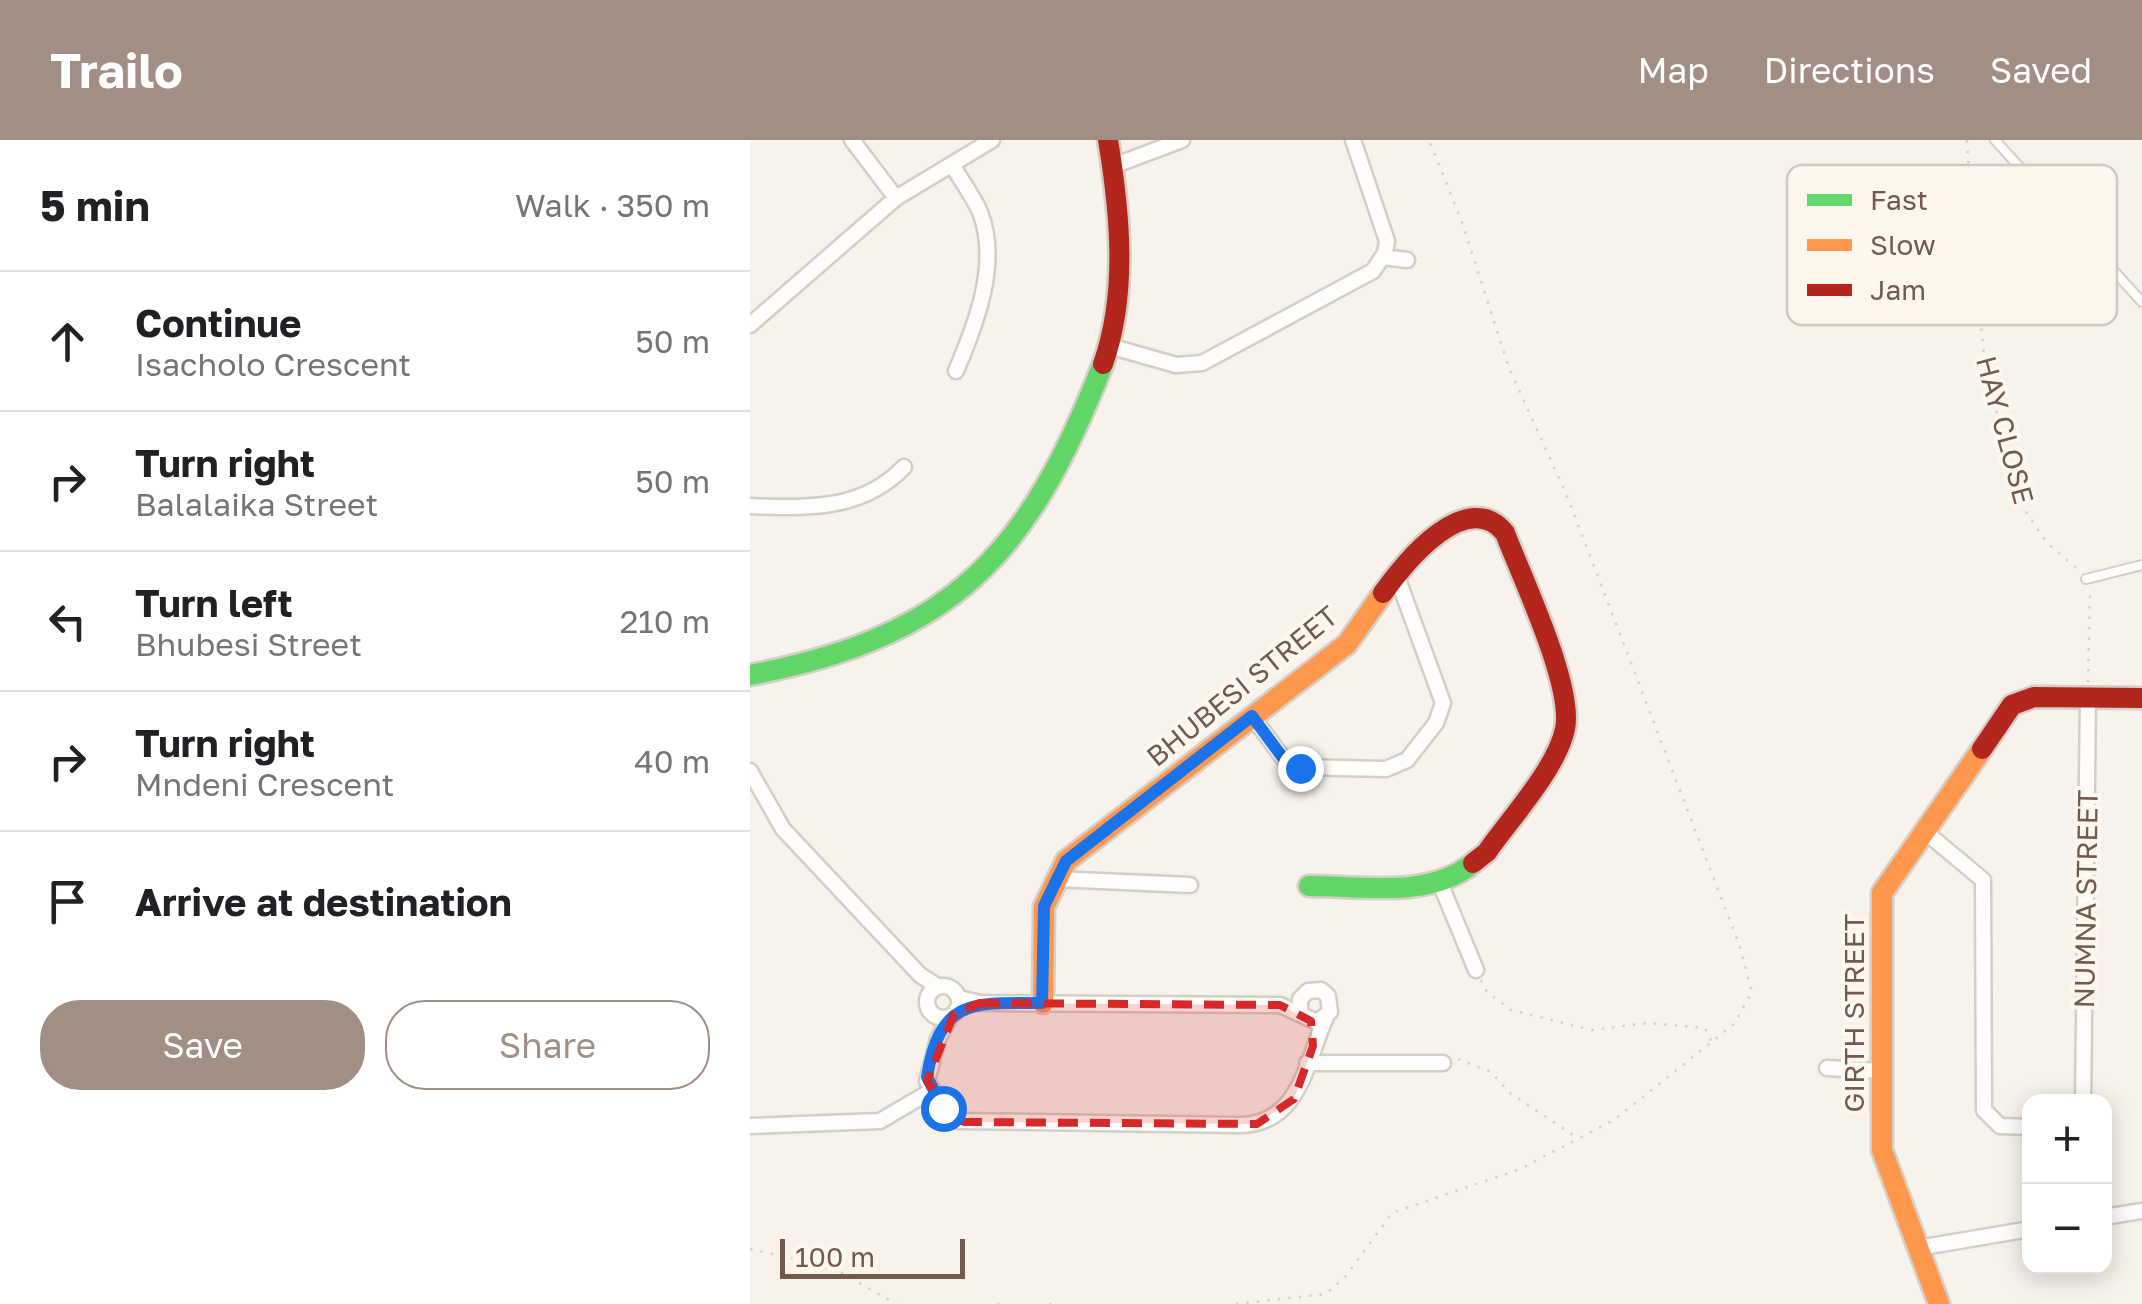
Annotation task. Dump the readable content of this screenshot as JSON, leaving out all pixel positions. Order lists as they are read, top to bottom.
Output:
{
  "streets": {
    "street": ["BHUBESI STREET", "NUMNA STREET", "GIRTH STREET"],
    "path": ["HAY CLOSE"]
  },
  "crossings": [
    ["NUMNA STREET", "GIRTH STREET"]
  ],
  "legend": ["Fast", "Slow", "Jam"],
  "scale_bar": "100 m",
  "page": {
    "header": "Trailo",
    "nav": ["Map", "Directions", "Saved"],
    "heading": ["5 min", "Walk · 350 m"],
    "list": [
      ["Continue", "Isacholo Crescent", "50 m"],
      ["Turn right", "Balalaika Street", "50 m"],
      ["Turn left", "Bhubesi Street", "210 m"],
      ["Turn right", "Mndeni Crescent", "40 m"],
      "Arrive at destination"
    ],
    "buttons": ["Save", "Share"],
    "map_buttons": ["+", "−"],
    "scale": "100 m"
  }
}
